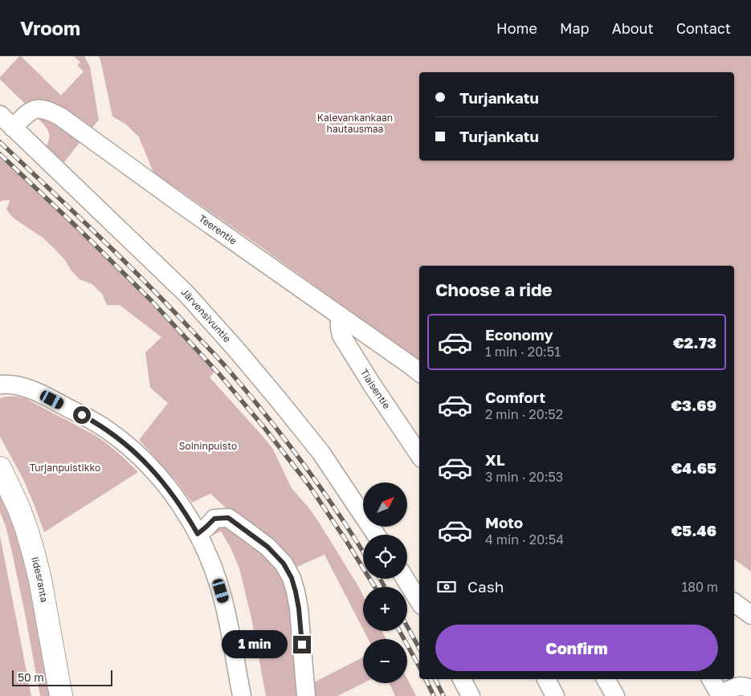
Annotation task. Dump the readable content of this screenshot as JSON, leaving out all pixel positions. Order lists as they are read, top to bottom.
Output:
{
  "streets": {
    "main road": ["Iidesranta"],
    "street": ["Teerentie", "Järvensivuntie", "Tiaisentie"]
  },
  "crossings": [
    ["Teerentie", "Järvensivuntie"],
    ["Teerentie", "Tiaisentie"]
  ],
  "parks": ["Kalevankankaan hautausmaa", "Soininpuisto", "Turjanpuistikko"],
  "scale_bar": "50 m",
  "north": "top right",
  "page": {
    "header": "Vroom",
    "nav": [
      "Home",
      "Map",
      "About",
      "Contact"
    ],
    "banner": ["Turjankatu", "Turjankatu"],
    "heading": "Choose a ride",
    "list": [
      {
        "name": "Economy",
        "note": "1 min · 20:51",
        "value": "€2.73"
      },
      {
        "name": "Comfort",
        "note": "2 min · 20:52",
        "value": "€3.69"
      },
      {
        "name": "XL",
        "note": "3 min · 20:53",
        "value": "€4.65"
      },
      {
        "name": "Moto",
        "note": "4 min · 20:54",
        "value": "€5.46"
      }
    ],
    "map_buttons": ["+", "−"],
    "pay": ["Cash", "180 m"],
    "buttons": "Confirm",
    "bubble": "1 min",
    "scale": "50 m"
  }
}
